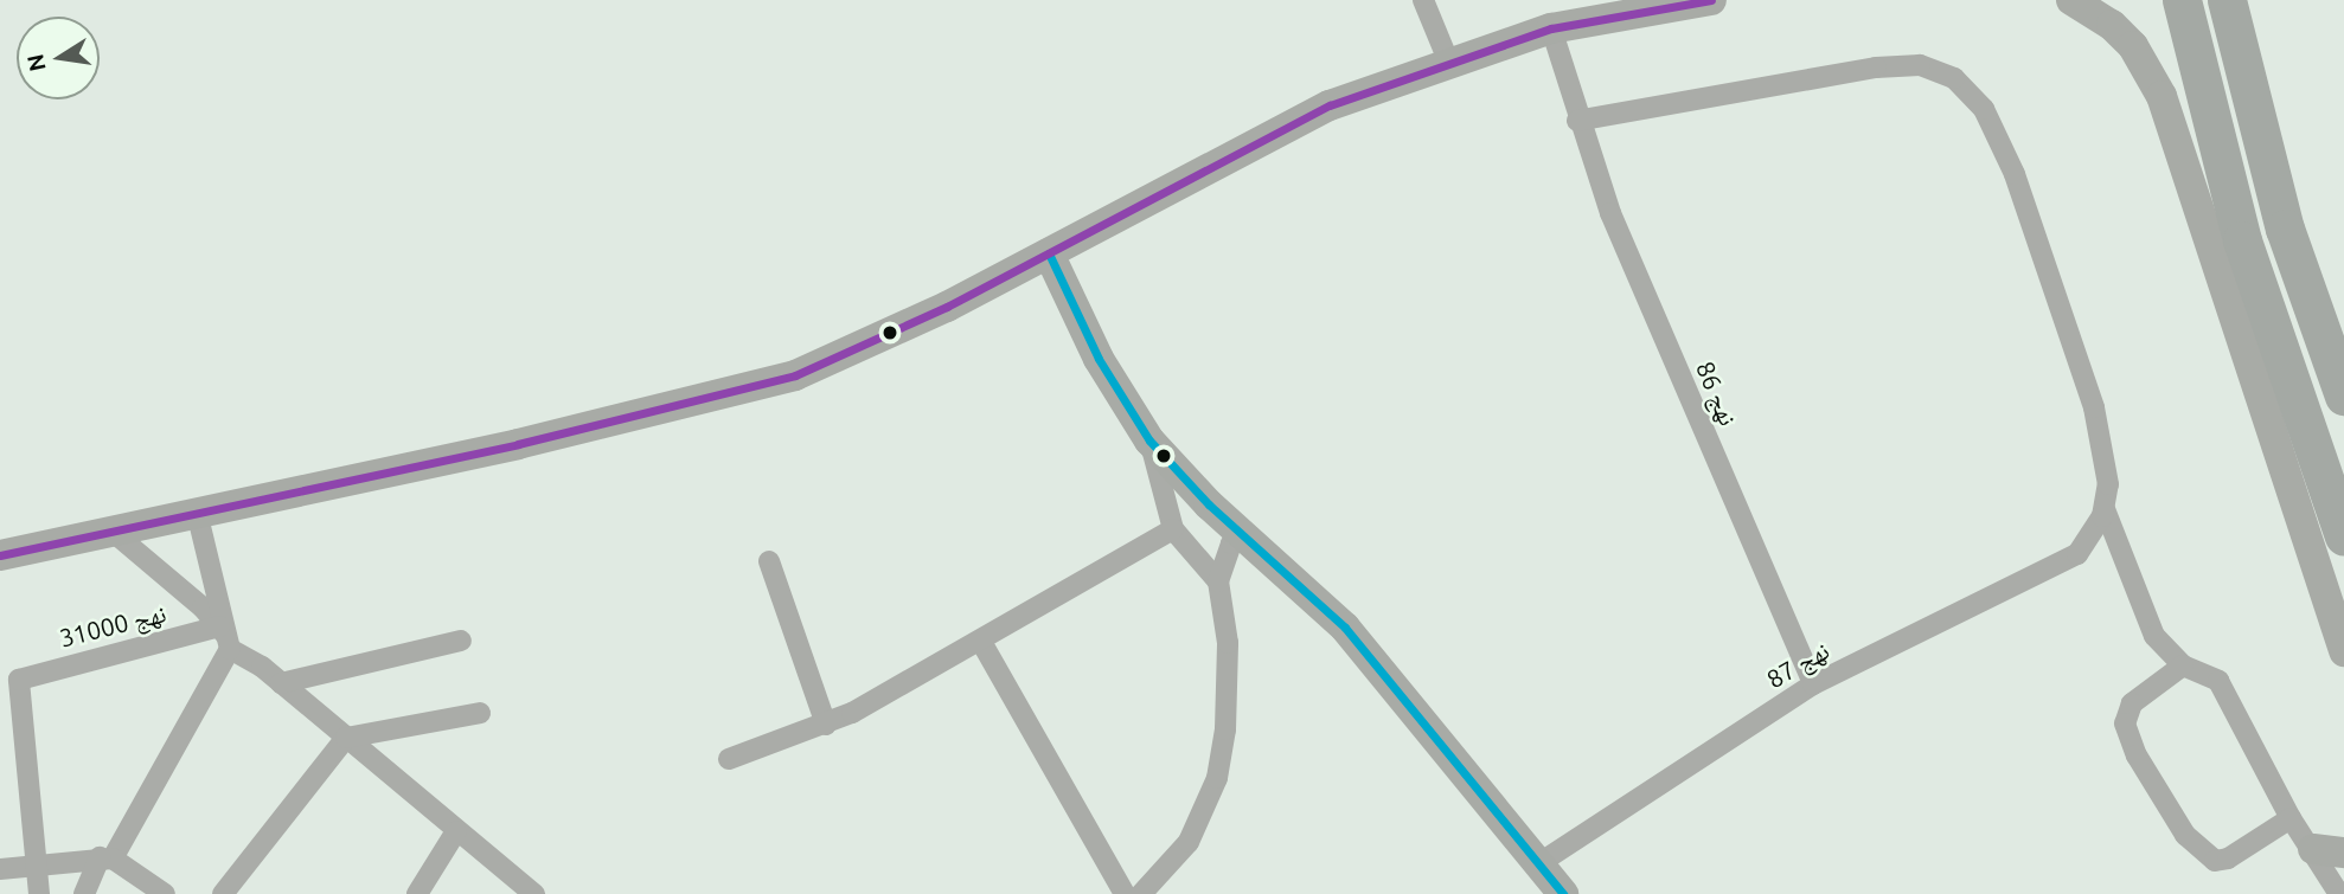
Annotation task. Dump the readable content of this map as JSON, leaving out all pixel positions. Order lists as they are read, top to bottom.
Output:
{
  "streets": {
    "street": ["نهج 86", "نهج 31000", "نهج 87"]
  },
  "crossings": [
    ["نهج 86", "نهج 87"]
  ],
  "north": "left"
}
